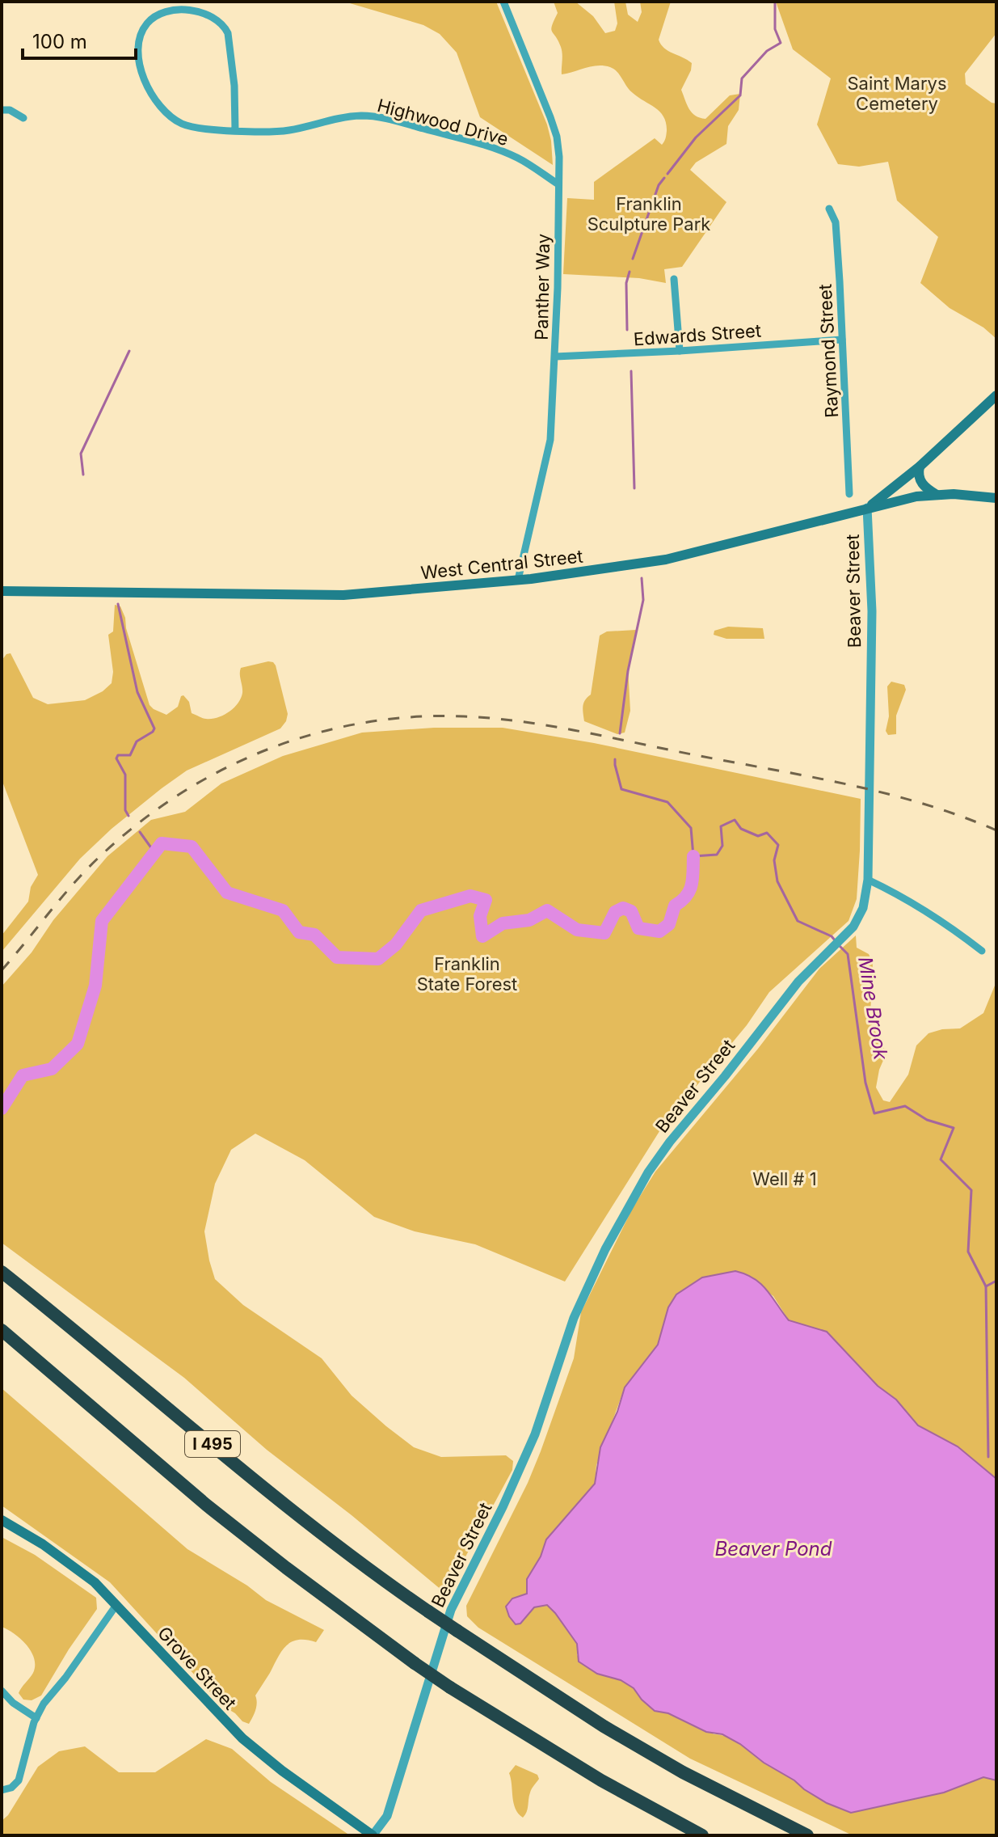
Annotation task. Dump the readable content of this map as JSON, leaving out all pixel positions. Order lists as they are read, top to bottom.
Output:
{
  "streets": {
    "highway": ["I 495"],
    "main road": ["West Central Street", "Beaver Street", "Grove Street"],
    "street": [
      "Highwood Drive",
      "Panther Way",
      "Edwards Street",
      "Raymond Street"
    ]
  },
  "crossings": [
    ["Highwood Drive", "Panther Way"],
    ["Panther Way", "Edwards Street"],
    ["Panther Way", "West Central Street"],
    ["Edwards Street", "Raymond Street"],
    ["West Central Street", "Beaver Street"],
    ["Beaver Street", "Grove Street"]
  ],
  "water": ["Mine Brook", "Beaver Pond"],
  "parks": [
    "Saint Marys Cemetery",
    "Franklin Sculpture Park",
    "Franklin State Forest",
    "Well # 1"
  ],
  "scale_bar": "100 m"
}
